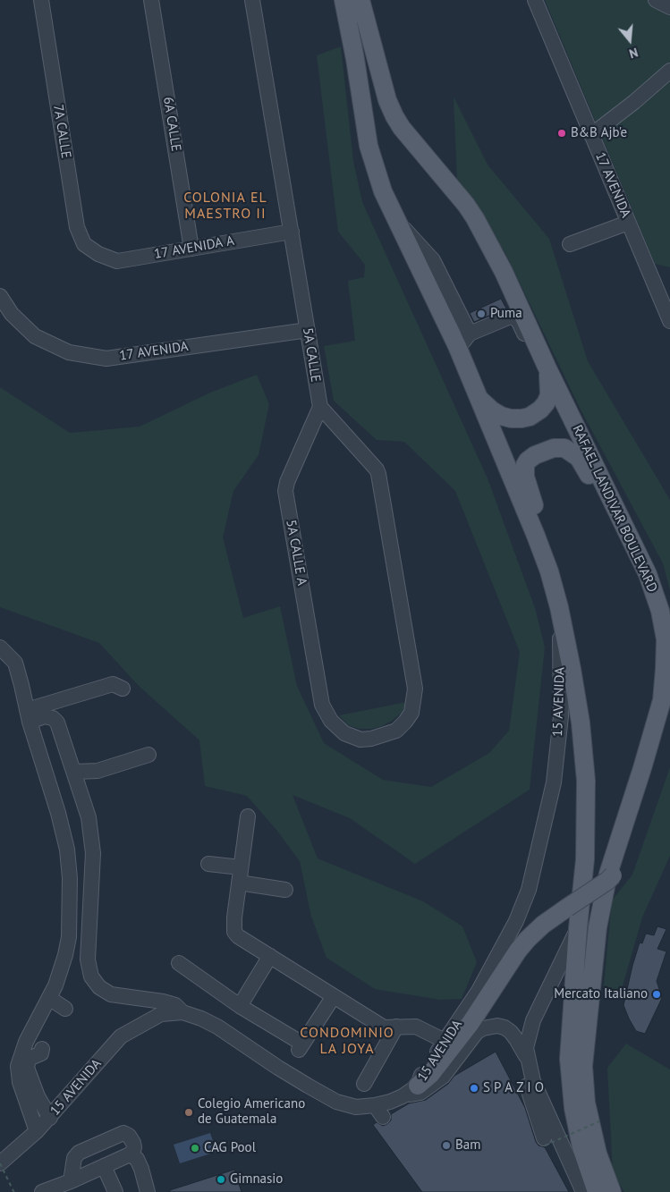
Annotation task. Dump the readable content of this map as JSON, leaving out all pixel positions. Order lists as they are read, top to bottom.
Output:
{
  "streets": {
    "main road": ["RAFAEL LANDIVAR BOULEVARD"],
    "street": [
      "6A CALLE",
      "7A CALLE",
      "17 AVENIDA",
      "17 AVENIDA A",
      "5A CALLE",
      "5A CALLE A",
      "15 AVENIDA"
    ]
  },
  "crossings": [
    ["6A CALLE", "17 AVENIDA A"],
    ["7A CALLE", "17 AVENIDA A"],
    ["17 AVENIDA", "5A CALLE"],
    ["17 AVENIDA A", "5A CALLE"],
    ["5A CALLE", "5A CALLE A"],
    ["RAFAEL LANDIVAR BOULEVARD", "15 AVENIDA"]
  ],
  "districts": ["COLONIA EL MAESTRO II", "CONDOMINIO LA JOYA"],
  "places": [
    "B&B Ajb'e",
    "Puma",
    "Mercato Italiano",
    "S P A Z I O",
    "Colegio Americano de Guatemala",
    "Bam",
    "CAG Pool",
    "Gimnasio"
  ],
  "north": "bottom"
}
